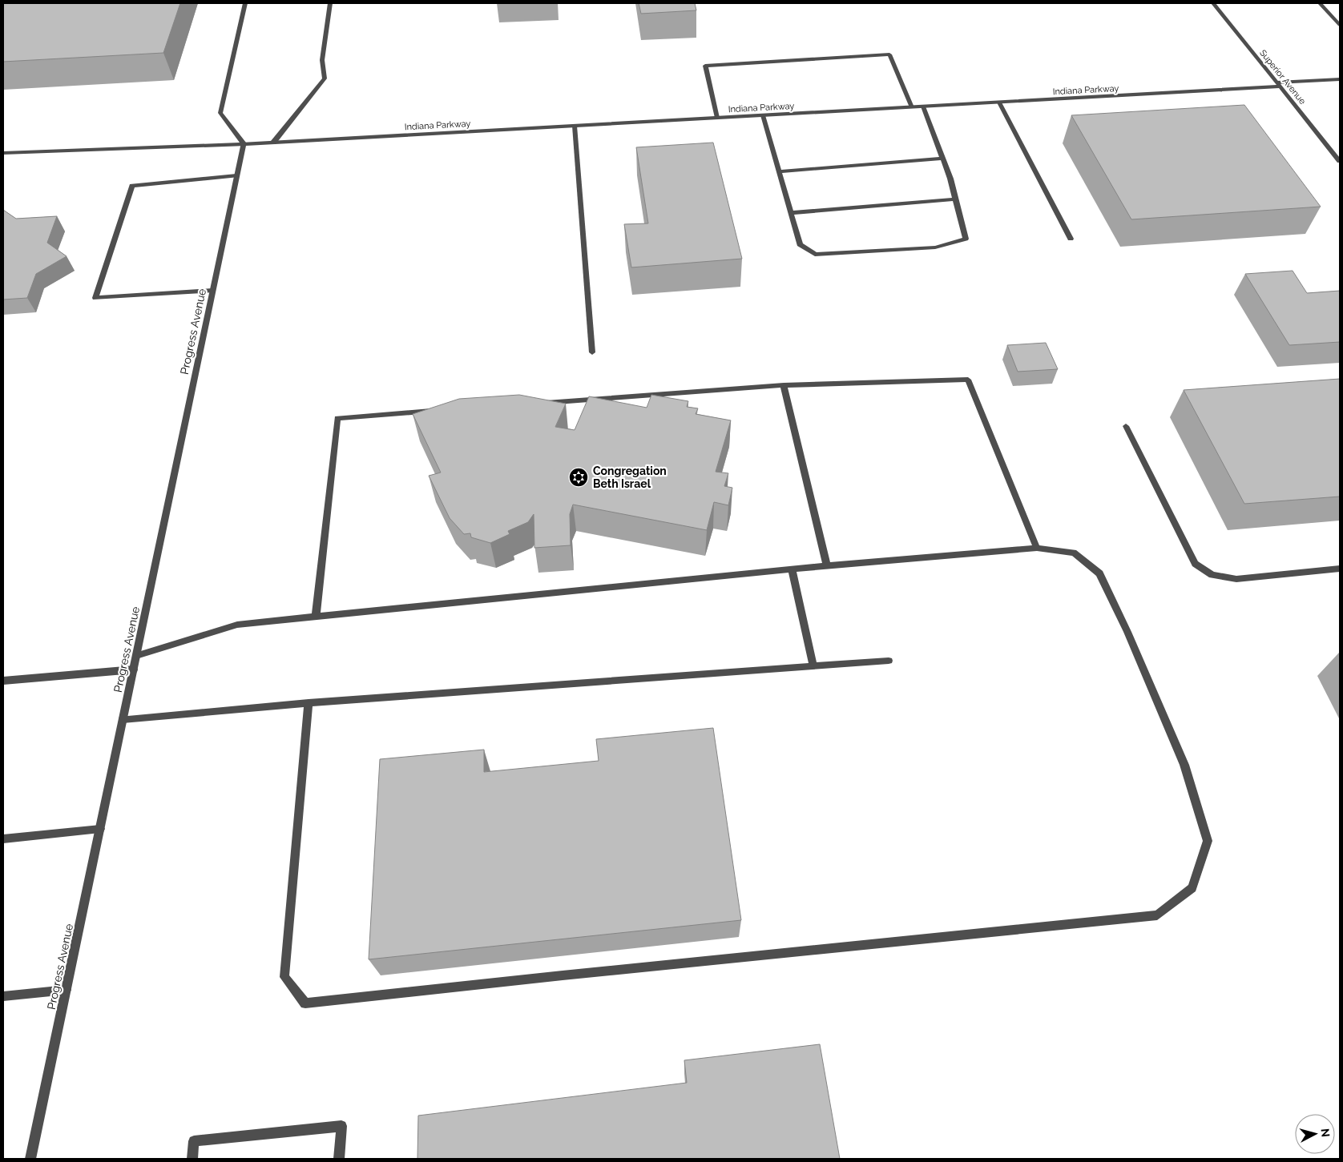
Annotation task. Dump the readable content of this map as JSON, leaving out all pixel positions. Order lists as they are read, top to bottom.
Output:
{
  "streets": {
    "street": ["Superior Avenue", "Indiana Parkway", "Progress Avenue"]
  },
  "crossings": [
    ["Superior Avenue", "Indiana Parkway"],
    ["Indiana Parkway", "Progress Avenue"]
  ],
  "places": {
    "synagogue": ["Congregation Beth Israel"]
  },
  "north": "right"
}
